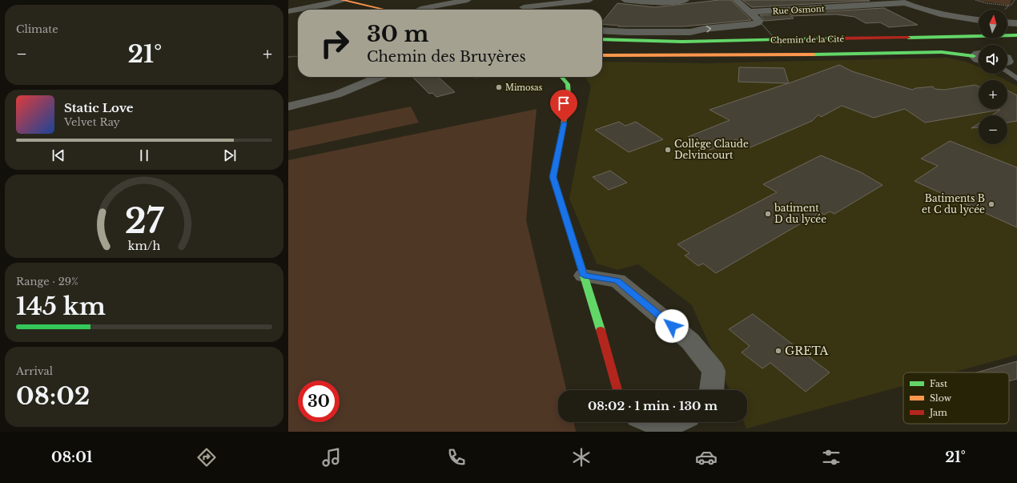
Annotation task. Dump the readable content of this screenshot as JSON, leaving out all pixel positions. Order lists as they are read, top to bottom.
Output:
{
  "streets": {
    "street": ["Rue Osmont", "Chemin de la Cité"]
  },
  "places": [
    "Mimosas",
    "Collège Claude Delvincourt",
    "Batiments B et C du lycée",
    "batiment D du lycée",
    "GRETA"
  ],
  "legend": ["Fast", "Slow", "Jam"],
  "north": "top",
  "page": {
    "tile": [
      "Climate",
      ["Range · 29%", "145 km"],
      ["Arrival", "08:02"]
    ],
    "map_buttons": ["+", "−"],
    "turn": ["30 m", "Chemin des Bruyères"],
    "heat": ["−", "21°", "+"],
    "song": ["Static Love", "Velvet Ray"],
    "limit": "30",
    "trip": "08:02 · 1 min · 130 m",
    "tabs": ["08:01", "21°"],
    "gauge": ["27", "km/h"]
  }
}
